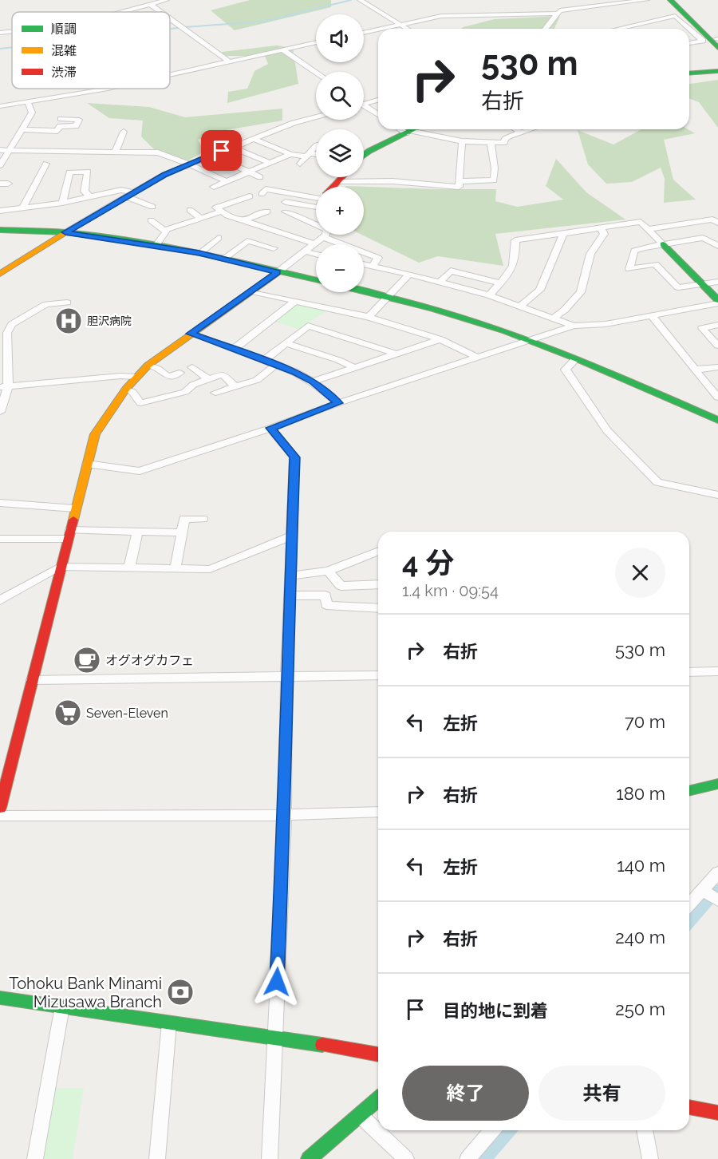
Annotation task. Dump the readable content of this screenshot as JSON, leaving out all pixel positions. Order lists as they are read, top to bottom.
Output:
{
  "places": {
    "hospital": ["胆沢病院"],
    "cafe": ["オグオグカフェ"],
    "supermarket": ["Seven-Eleven"],
    "bank": ["Tohoku Bank Minami Mizusawa Branch"]
  },
  "legend": ["順調", "混雑", "渋滞"],
  "page": {
    "map_buttons": ["+", "−"],
    "turn": ["530 m", "右折"],
    "heading": ["4 分", "1.4 km · 09:54"],
    "list": [
      {
        "name": "右折",
        "value": "530 m"
      },
      {
        "name": "左折",
        "value": "70 m"
      },
      {
        "name": "右折",
        "value": "180 m"
      },
      {
        "name": "左折",
        "value": "140 m"
      },
      {
        "name": "右折",
        "value": "240 m"
      },
      {
        "name": "目的地に到着",
        "value": "250 m"
      }
    ],
    "buttons": ["終了", "共有"]
  }
}
